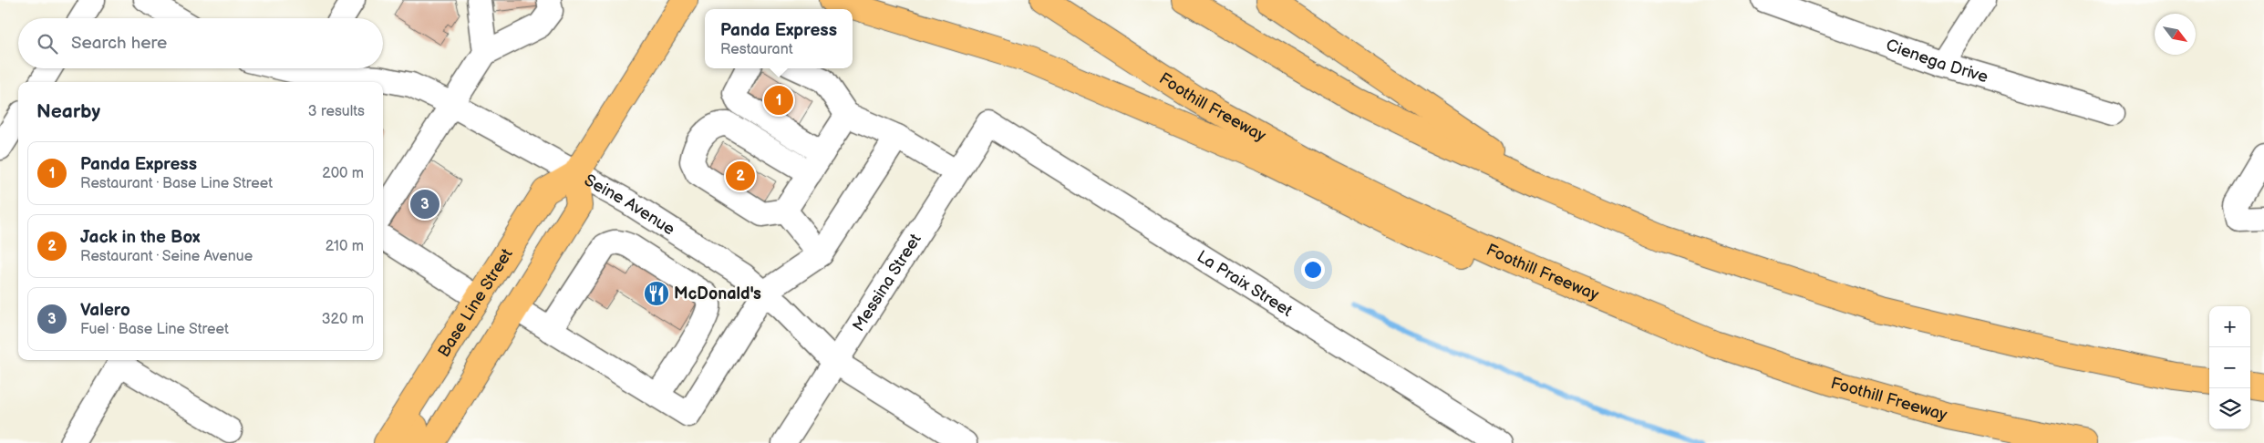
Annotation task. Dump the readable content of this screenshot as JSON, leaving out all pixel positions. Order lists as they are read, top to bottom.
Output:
{
  "streets": {
    "main road": ["Foothill Freeway", "Base Line Street"],
    "street": [
      "Cienega Drive",
      "Seine Avenue",
      "Messina Street",
      "La Praix Street"
    ]
  },
  "crossings": [
    ["Seine Avenue", "Messina Street"],
    ["Seine Avenue", "Base Line Street"],
    ["Messina Street", "La Praix Street"]
  ],
  "places": {
    "restaurant": ["McDonald's"]
  },
  "north": "bottom right",
  "page": {
    "popup": ["Panda Express", "Restaurant"],
    "search": "Search here",
    "heading": ["Nearby", "3 results"],
    "pins": ["1", "2", "3"],
    "list": [
      {
        "mark": "1",
        "name": "Panda Express",
        "note": "Restaurant · Base Line Street",
        "value": "200 m"
      },
      {
        "mark": "2",
        "name": "Jack in the Box",
        "note": "Restaurant · Seine Avenue",
        "value": "210 m"
      },
      {
        "mark": "3",
        "name": "Valero",
        "note": "Fuel · Base Line Street",
        "value": "320 m"
      }
    ],
    "map_buttons": ["+", "−"]
  }
}
